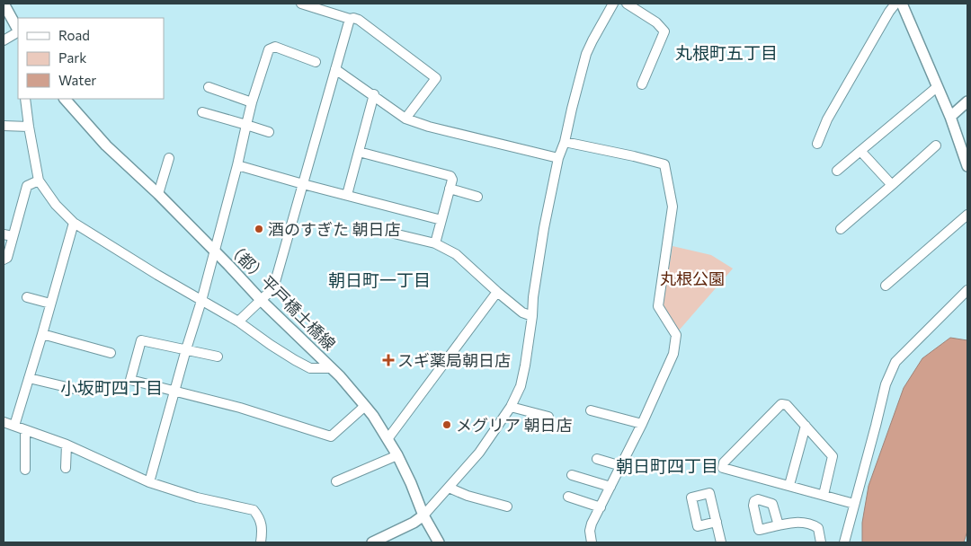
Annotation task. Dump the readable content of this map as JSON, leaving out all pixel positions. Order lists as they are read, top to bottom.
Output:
{
  "streets": {
    "street": ["（都）平戸橋土橋線"]
  },
  "districts": [
    "丸根町五丁目",
    "朝日町一丁目",
    "小坂町四丁目",
    "朝日町四丁目"
  ],
  "parks": ["丸根公園"],
  "places": {
    "other": ["酒のすぎた 朝日店", "メグリア 朝日店"],
    "health": ["スギ薬局朝日店"]
  },
  "legend": ["Road", "Park", "Water"]
}
